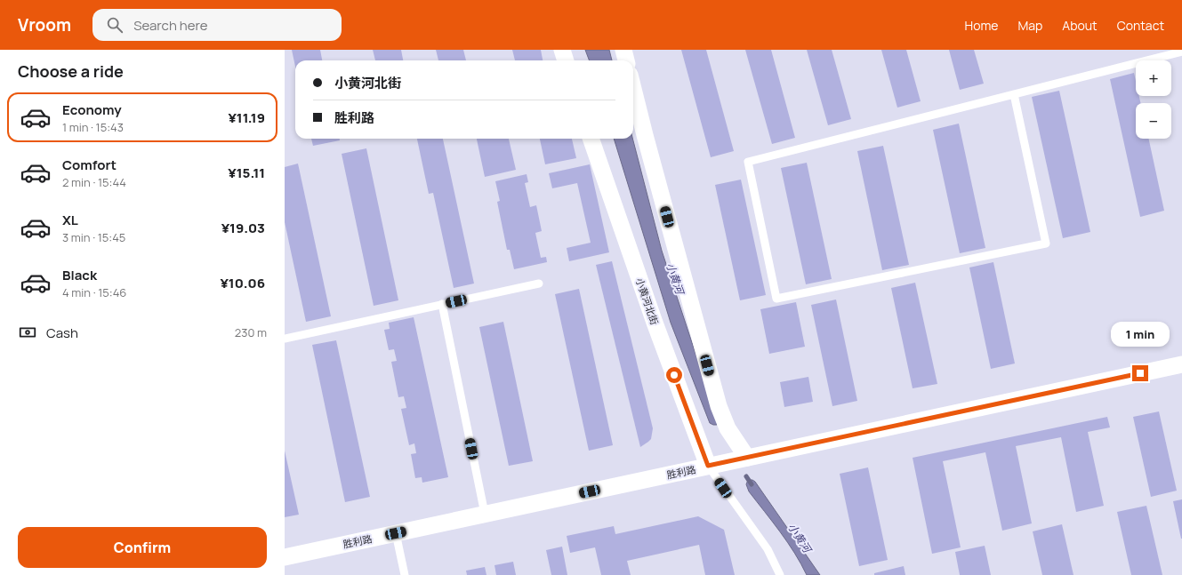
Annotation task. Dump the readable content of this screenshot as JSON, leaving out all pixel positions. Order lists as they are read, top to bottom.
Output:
{
  "streets": {
    "street": ["小黄河北街", "胜利路"]
  },
  "crossings": [
    ["小黄河北街", "胜利路"]
  ],
  "water": ["小黄河"],
  "page": {
    "header": "Vroom",
    "search": "Search here",
    "nav": [
      "Home",
      "Map",
      "About",
      "Contact"
    ],
    "heading": "Choose a ride",
    "map_buttons": ["+", "−"],
    "banner": ["小黄河北街", "胜利路"],
    "list": [
      {
        "name": "Economy",
        "note": "1 min · 15:43",
        "value": "¥11.19"
      },
      {
        "name": "Comfort",
        "note": "2 min · 15:44",
        "value": "¥15.11"
      },
      {
        "name": "XL",
        "note": "3 min · 15:45",
        "value": "¥19.03"
      },
      {
        "name": "Black",
        "note": "4 min · 15:46",
        "value": "¥10.06"
      }
    ],
    "pay": ["Cash", "230 m"],
    "bubble": "1 min",
    "buttons": "Confirm"
  }
}
